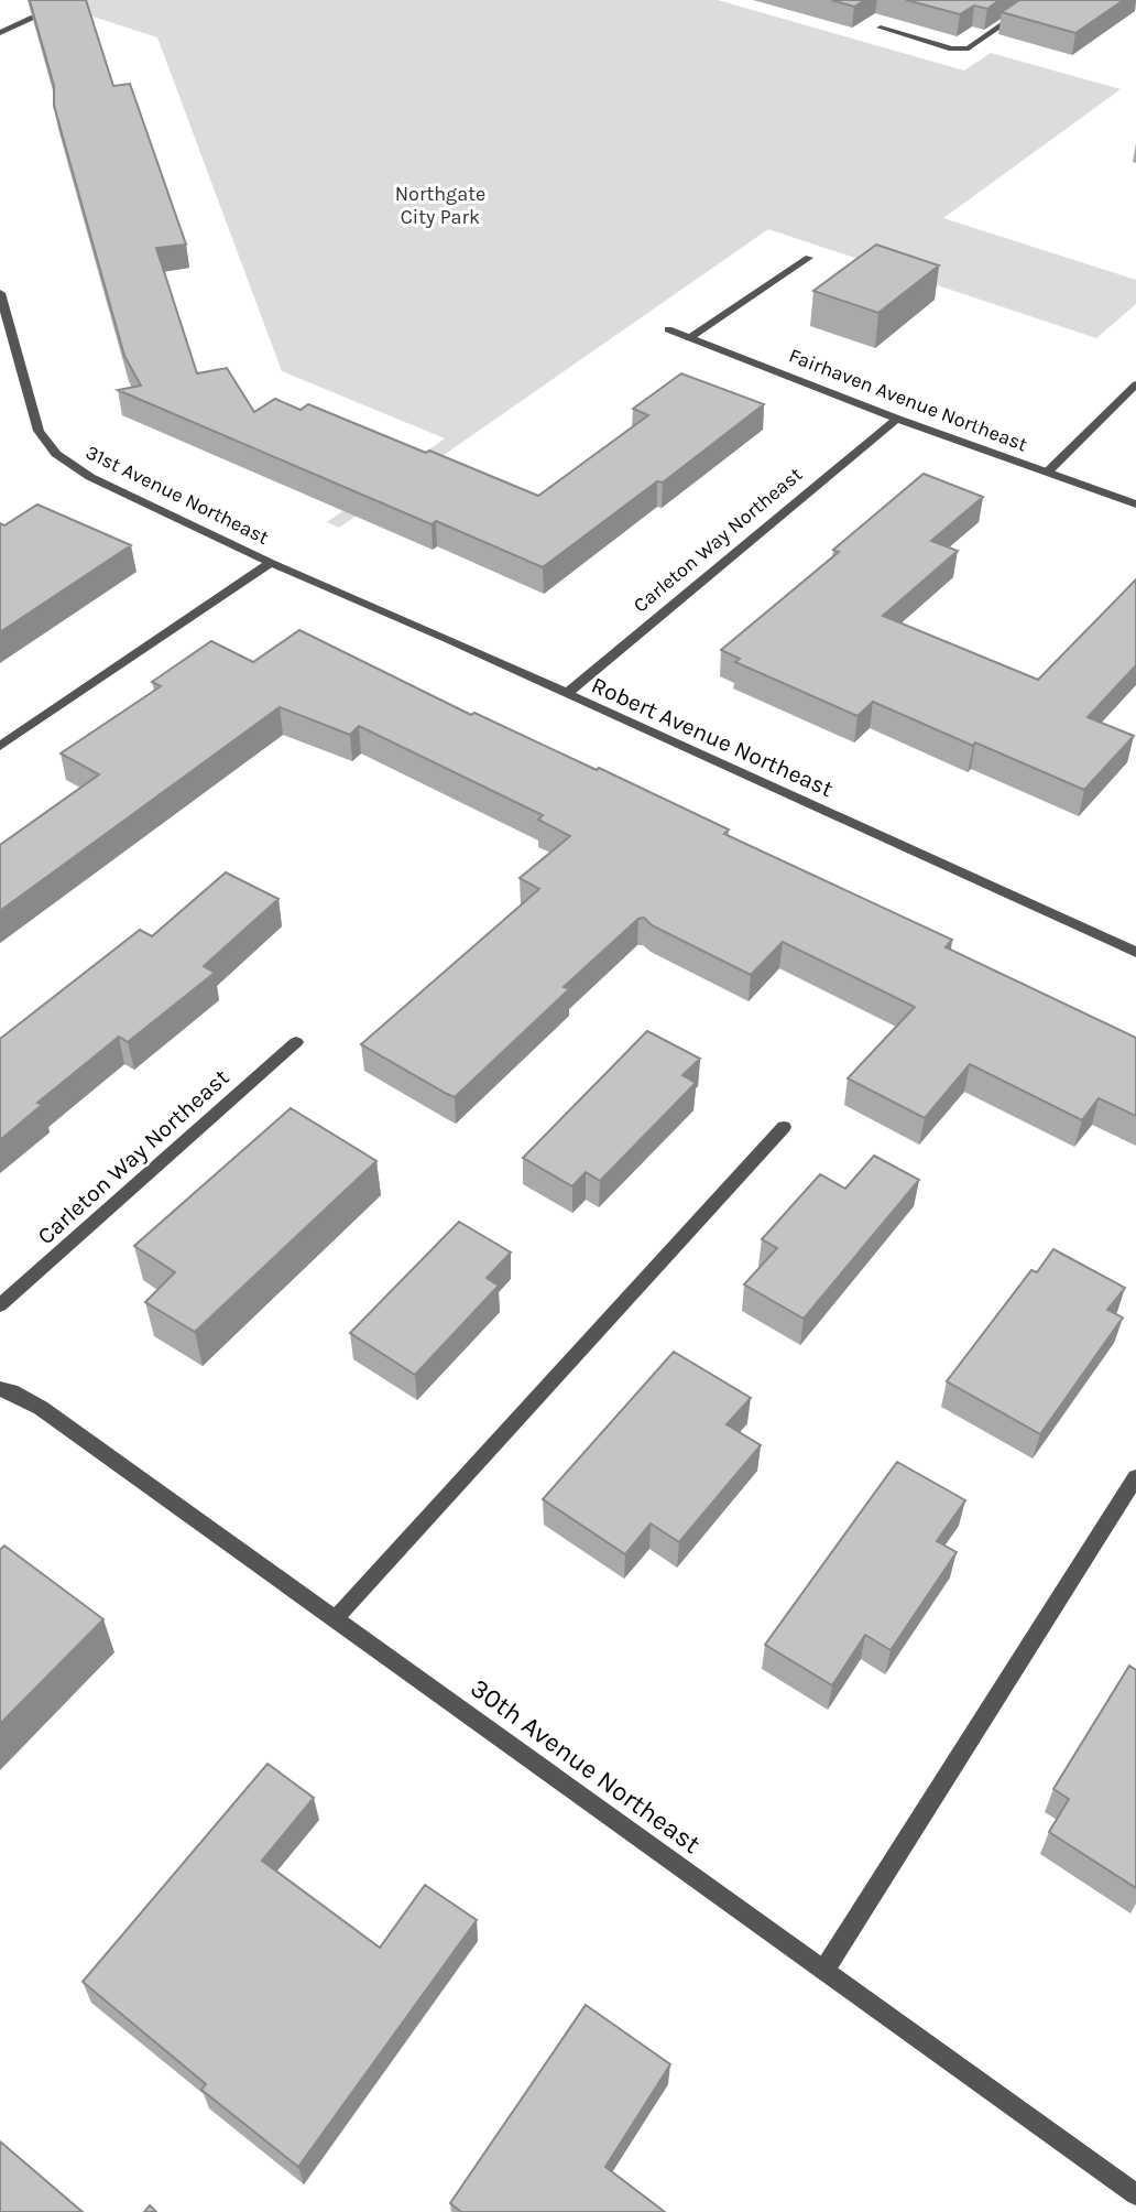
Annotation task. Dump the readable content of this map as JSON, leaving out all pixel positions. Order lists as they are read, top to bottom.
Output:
{
  "streets": {
    "street": [
      "Fairhaven Avenue Northeast",
      "31st Avenue Northeast",
      "Carleton Way Northeast",
      "Robert Avenue Northeast",
      "30th Avenue Northeast"
    ]
  },
  "crossings": [
    ["Fairhaven Avenue Northeast", "Carleton Way Northeast"],
    ["31st Avenue Northeast", "Robert Avenue Northeast"],
    ["Carleton Way Northeast", "Robert Avenue Northeast"]
  ],
  "parks": ["Northgate City Park"]
}
